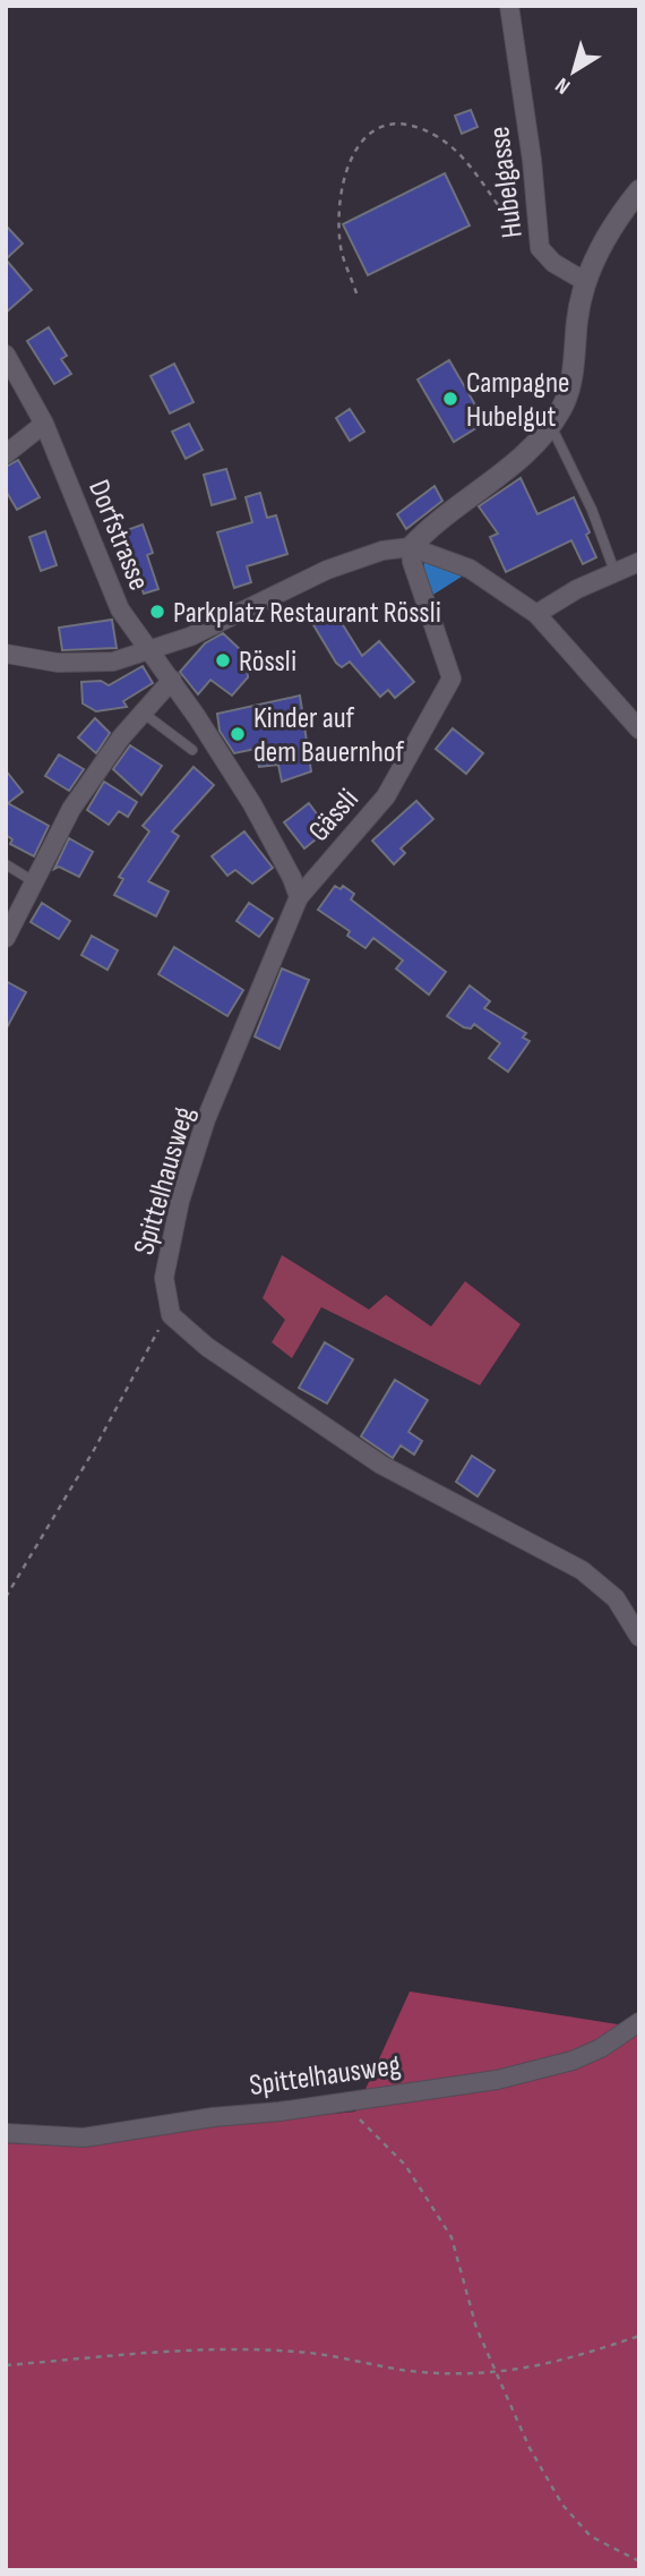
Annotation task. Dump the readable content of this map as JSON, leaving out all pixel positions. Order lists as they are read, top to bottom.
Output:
{
  "streets": {
    "street": [
      "Hubelgasse",
      "Dorfstrasse",
      "Gässli",
      "Spittelhausweg"
    ]
  },
  "crossings": [
    ["Gässli", "Spittelhausweg"]
  ],
  "places": [
    "Campagne Hubelgut",
    "Parkplatz Restaurant Rössli",
    "Rössli",
    "Kinder auf dem Bauernhof"
  ],
  "north": "bottom left"
}
